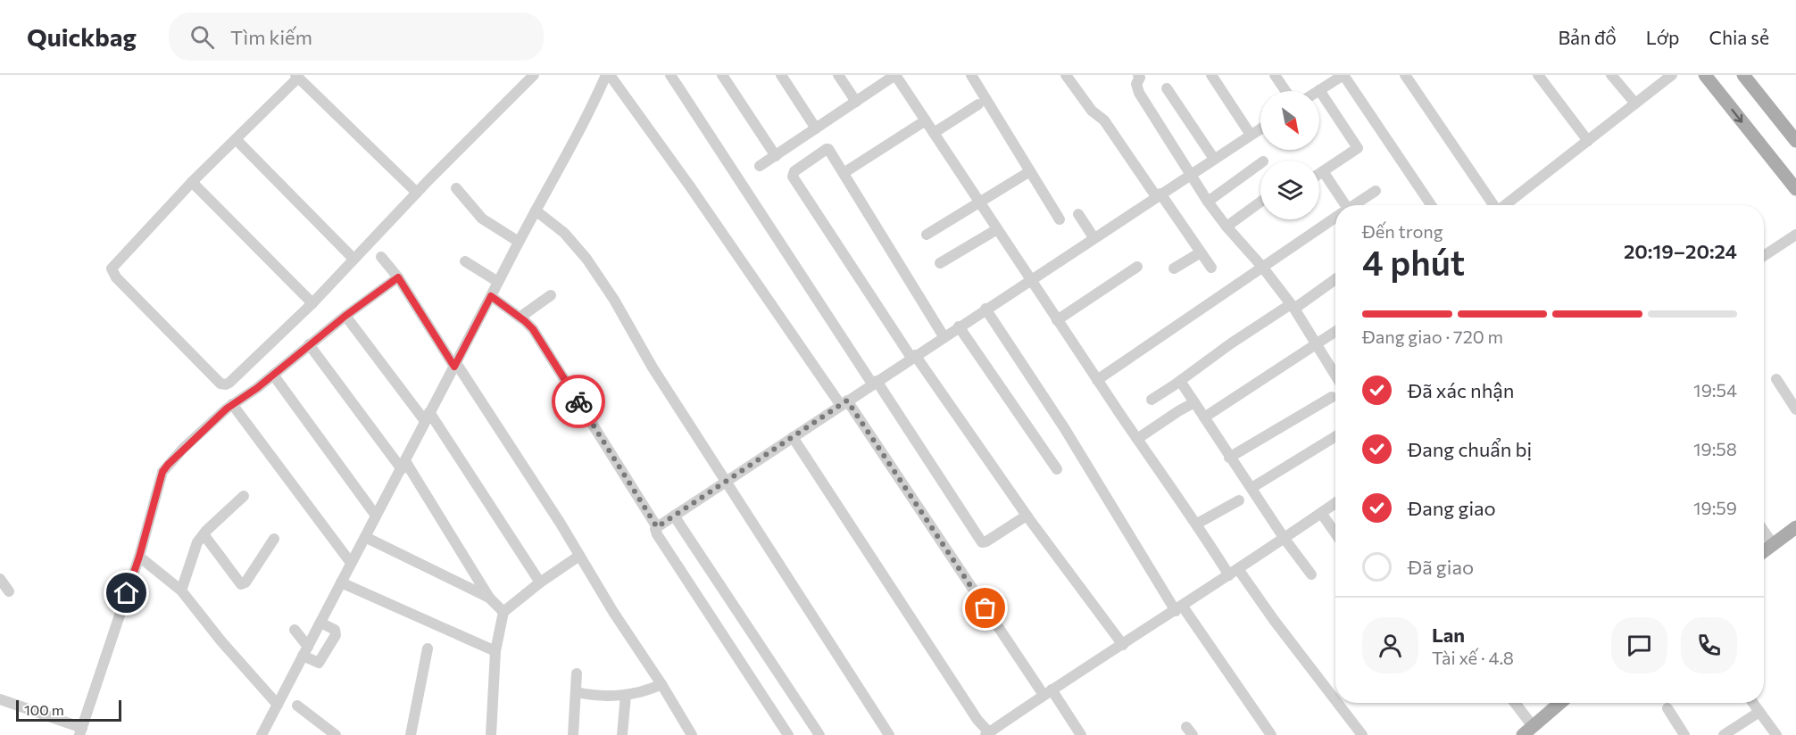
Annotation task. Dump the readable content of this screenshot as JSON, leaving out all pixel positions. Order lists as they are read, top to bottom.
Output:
{
  "scale_bar": "100 m",
  "north": "bottom right",
  "page": {
    "header": "Quickbag",
    "search": "Tìm kiếm",
    "nav": ["Bản đồ", "Lớp", "Chia sẻ"],
    "heading": ["4 phút", "Đến trong", "20:19–20:24"],
    "panel": ["Lan", "Tài xế · 4.8"],
    "bar": "Đang giao · 720 m",
    "list": [
      ["Đã xác nhận", "19:54"],
      ["Đang chuẩn bị", "19:58"],
      ["Đang giao", "19:59"],
      "Đã giao"
    ],
    "scale": "100 m"
  }
}
